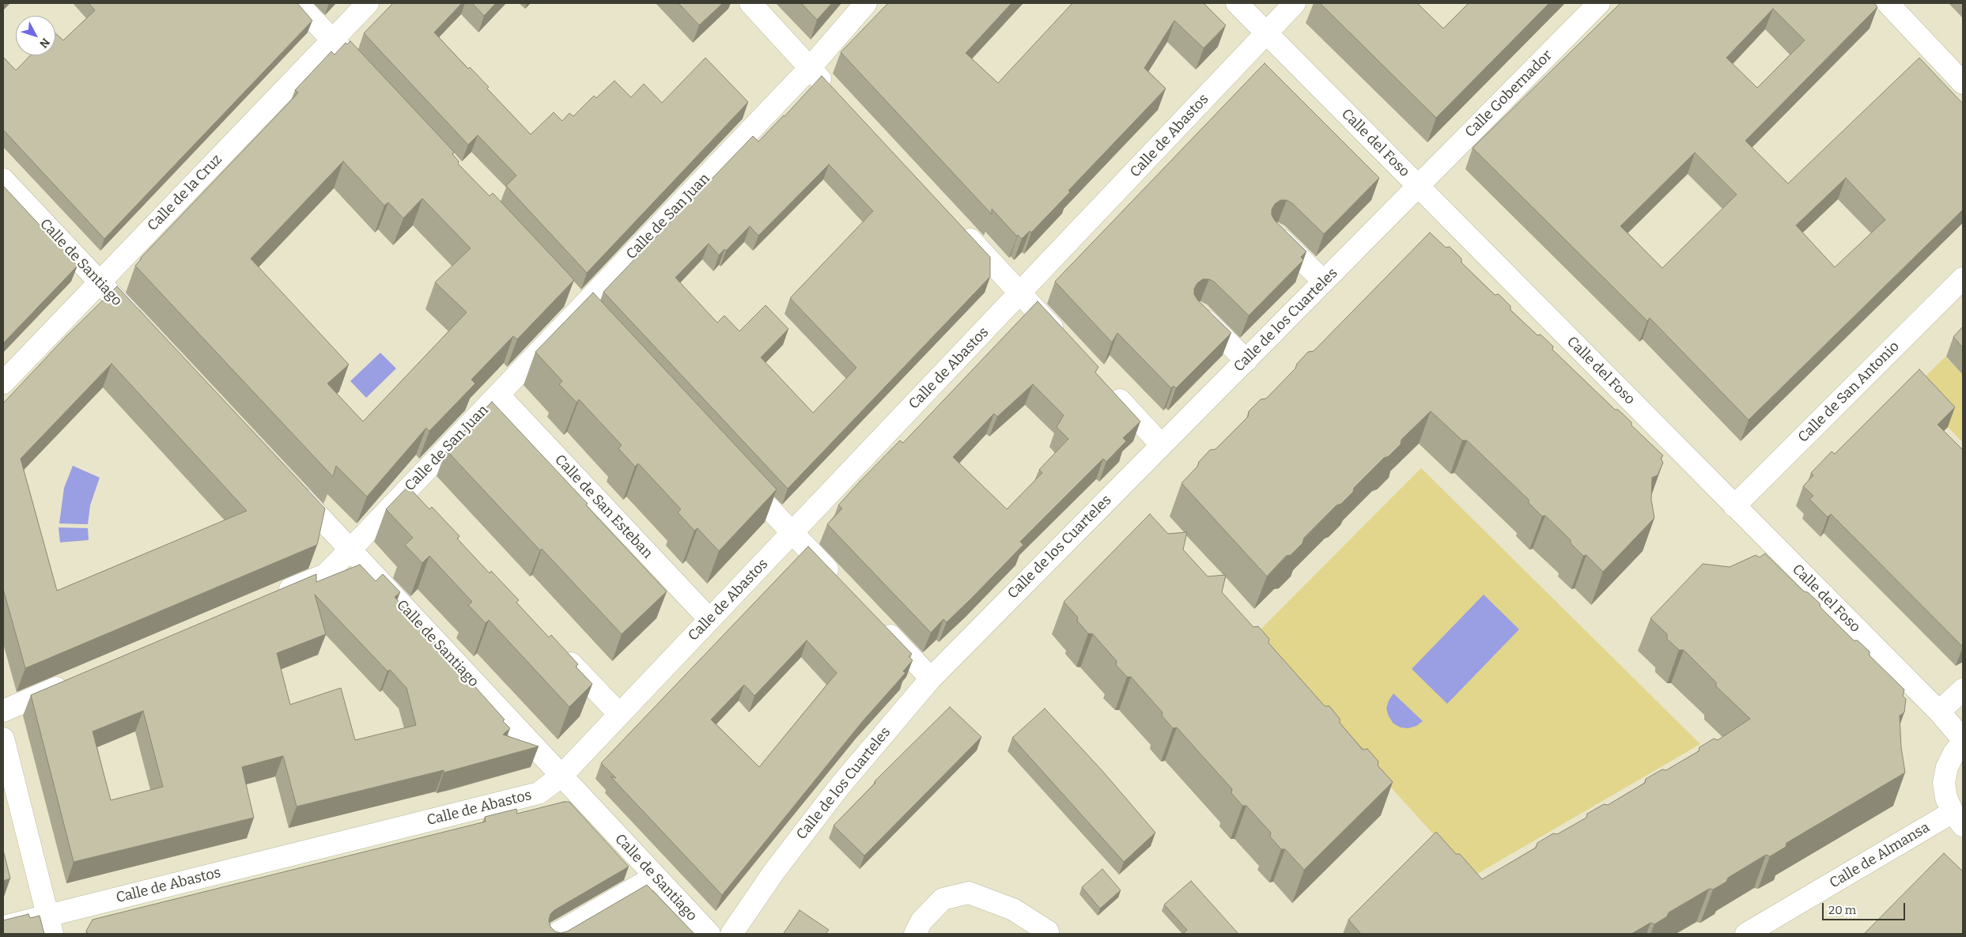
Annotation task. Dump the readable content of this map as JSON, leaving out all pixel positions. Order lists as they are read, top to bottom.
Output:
{
  "streets": {
    "street": [
      "Calle Gobernador",
      "Calle de Abastos",
      "Calle del Foso",
      "Calle de la Cruz",
      "Calle de San Juan",
      "Calle de Santiago",
      "Calle de los Cuarteles",
      "Calle de San Antonio",
      "Calle de San Esteban",
      "Calle de Almansa"
    ]
  },
  "crossings": [
    ["Calle Gobernador", "Calle del Foso"],
    ["Calle Gobernador", "Calle de los Cuarteles"],
    ["Calle de Abastos", "Calle del Foso"],
    ["Calle de Abastos", "Calle de Santiago"],
    ["Calle de Abastos", "Calle de San Esteban"],
    ["Calle del Foso", "Calle de los Cuarteles"],
    ["Calle del Foso", "Calle de San Antonio"],
    ["Calle de la Cruz", "Calle de Santiago"],
    ["Calle de San Juan", "Calle de Santiago"],
    ["Calle de San Juan", "Calle de San Esteban"]
  ],
  "scale_bar": "20 m",
  "north": "bottom right"
}
